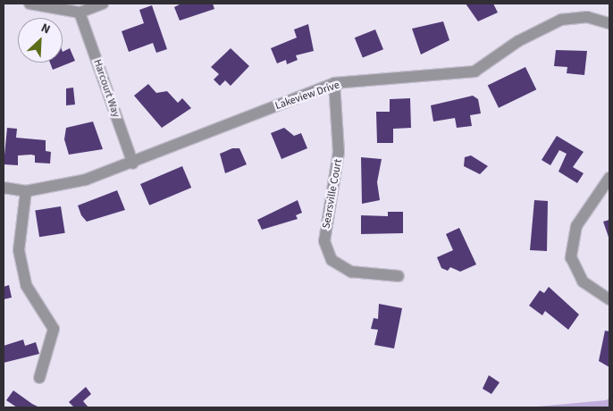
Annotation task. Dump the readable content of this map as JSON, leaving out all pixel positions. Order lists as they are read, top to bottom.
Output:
{
  "streets": {
    "street": ["Harcourt Way", "Lakeview Drive", "Searsville Court"]
  },
  "crossings": [
    ["Harcourt Way", "Lakeview Drive"],
    ["Lakeview Drive", "Searsville Court"]
  ],
  "north": "top right"
}
